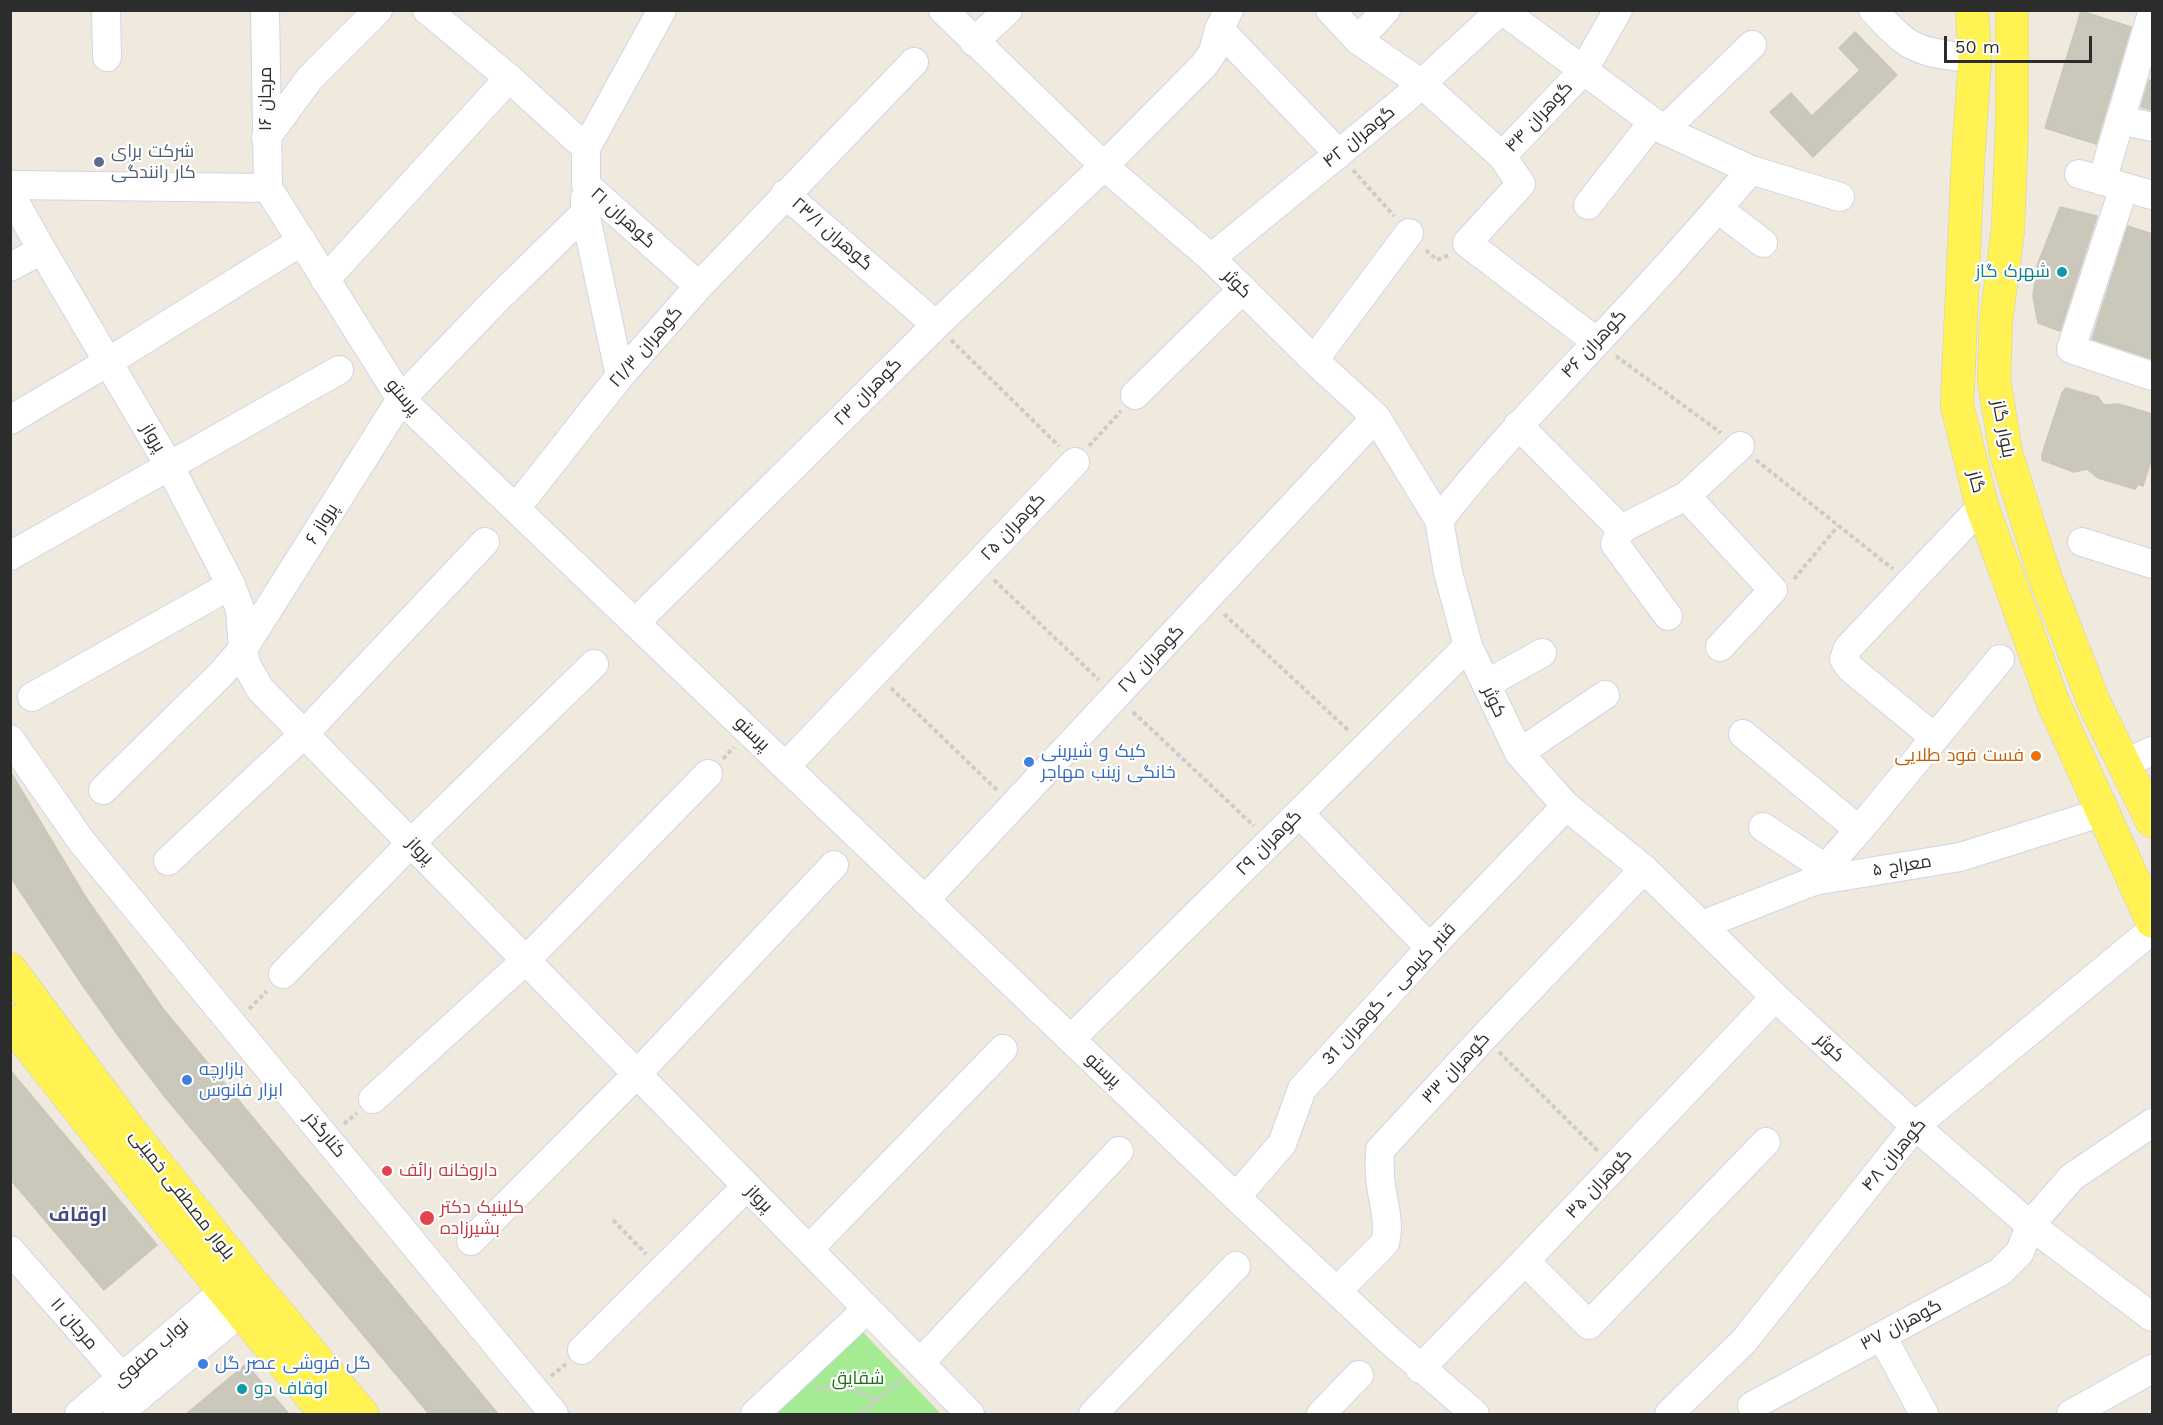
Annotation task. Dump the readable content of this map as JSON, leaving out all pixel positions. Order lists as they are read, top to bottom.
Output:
{
  "streets": {
    "main road": ["بلوار گاز", "گاز", "بلوار مصطفی خمینی"],
    "street": [
      "مرجان ۱۶",
      "گوهران ۴۴",
      "گوهران ۴۲",
      "گوهران ۲۱",
      "گوهران ۲۳/۱",
      "کوثر",
      "گوهران ۴۶",
      "گوهران ۲۱/۳",
      "گوهران ۲۳",
      "پرستو",
      "پرواز",
      "پرواز ۶",
      "گوهران ۲۵",
      "گوهران ۲۷",
      "گوهران ۲۹",
      "معراج ۵",
      "قنبر کریمی - گوهران 31",
      "گوهران ۳۳",
      "کنارگذر",
      "گوهران ۴۸",
      "گوهران ۳۵",
      "مرجان ۱۱",
      "گوهران ۳۷",
      "نواب صفوی"
    ]
  },
  "crossings": [
    ["مرجان ۱۶", "پرستو"],
    ["گوهران ۴۲", "کوثر"],
    ["گوهران ۲۱", "گوهران ۲۱/۳"],
    ["گوهران ۲۳/۱", "گوهران ۲۱/۳"],
    ["گوهران ۲۳/۱", "گوهران ۲۳"],
    ["کوثر", "گوهران ۴۶"],
    ["کوثر", "گوهران ۲۳"],
    ["کوثر", "گوهران ۲۷"],
    ["کوثر", "گوهران ۲۹"],
    ["کوثر", "معراج ۵"],
    ["کوثر", "قنبر کریمی - گوهران 31"],
    ["کوثر", "گوهران ۳۳"],
    ["کوثر", "گوهران ۴۸"],
    ["کوثر", "گوهران ۳۵"],
    ["کوثر", "گوهران ۳۷"],
    ["گوهران ۲۱/۳", "پرستو"],
    ["گوهران ۲۳", "پرستو"],
    ["پرستو", "پرواز ۶"],
    ["پرستو", "گوهران ۲۵"],
    ["پرستو", "گوهران ۲۷"],
    ["پرستو", "گوهران ۲۹"],
    ["پرستو", "قنبر کریمی - گوهران 31"],
    ["پرستو", "گوهران ۳۳"],
    ["پرستو", "گوهران ۳۵"],
    ["پرواز", "پرواز ۶"],
    ["گاز", "معراج ۵"],
    ["بلوار مصطفی خمینی", "نواب صفوی"],
    ["مرجان ۱۱", "نواب صفوی"]
  ],
  "districts": ["اوقاف"],
  "parks": ["شقایق"],
  "places": [
    "شركت براى كار رانندگى",
    "شهرک گاز",
    "فست فود طلایی",
    "کیک و شیرینی خانگی زینب مهاجر",
    "بازارچه ابزار فانوس",
    "داروخانه رائف",
    "کلینیک دکتر بشیرزاده",
    "گل فروشی عصر گل",
    "اوقاف دو"
  ],
  "scale_bar": "50 m"
}
